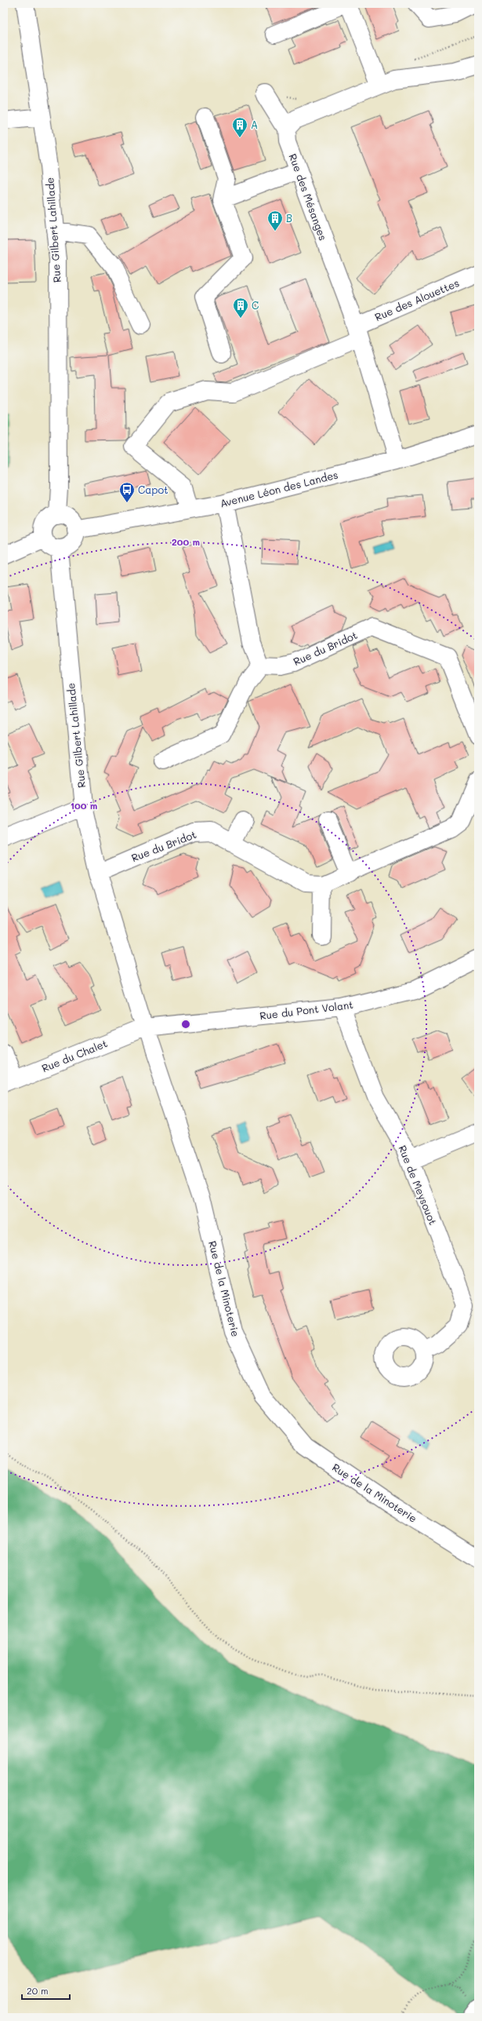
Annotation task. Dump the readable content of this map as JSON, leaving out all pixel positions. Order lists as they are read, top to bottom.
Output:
{
  "streets": {
    "street": [
      "Rue des Mésanges",
      "Rue Gilbert Lahillade",
      "Rue des Alouettes",
      "Avenue Léon des Landes",
      "Rue du Bridot",
      "Rue du Pont Volant",
      "Rue du Chalet",
      "Rue de Meysouot",
      "Rue de la Minoterie"
    ]
  },
  "crossings": [
    ["Rue des Mésanges", "Rue des Alouettes"],
    ["Rue des Mésanges", "Avenue Léon des Landes"],
    ["Rue Gilbert Lahillade", "Avenue Léon des Landes"],
    ["Rue Gilbert Lahillade", "Rue du Bridot"],
    ["Rue Gilbert Lahillade", "Rue du Pont Volant"],
    ["Rue Gilbert Lahillade", "Rue du Chalet"],
    ["Rue Gilbert Lahillade", "Rue de la Minoterie"],
    ["Rue des Alouettes", "Avenue Léon des Landes"],
    ["Rue du Pont Volant", "Rue du Chalet"],
    ["Rue du Pont Volant", "Rue de Meysouot"],
    ["Rue du Pont Volant", "Rue de la Minoterie"],
    ["Rue du Chalet", "Rue de la Minoterie"]
  ],
  "places": {
    "building": ["A", "B", "C"],
    "bus stop": ["Capot"]
  },
  "scale_bar": "20 m",
  "rings": ["200 m", "100 m"]
}
